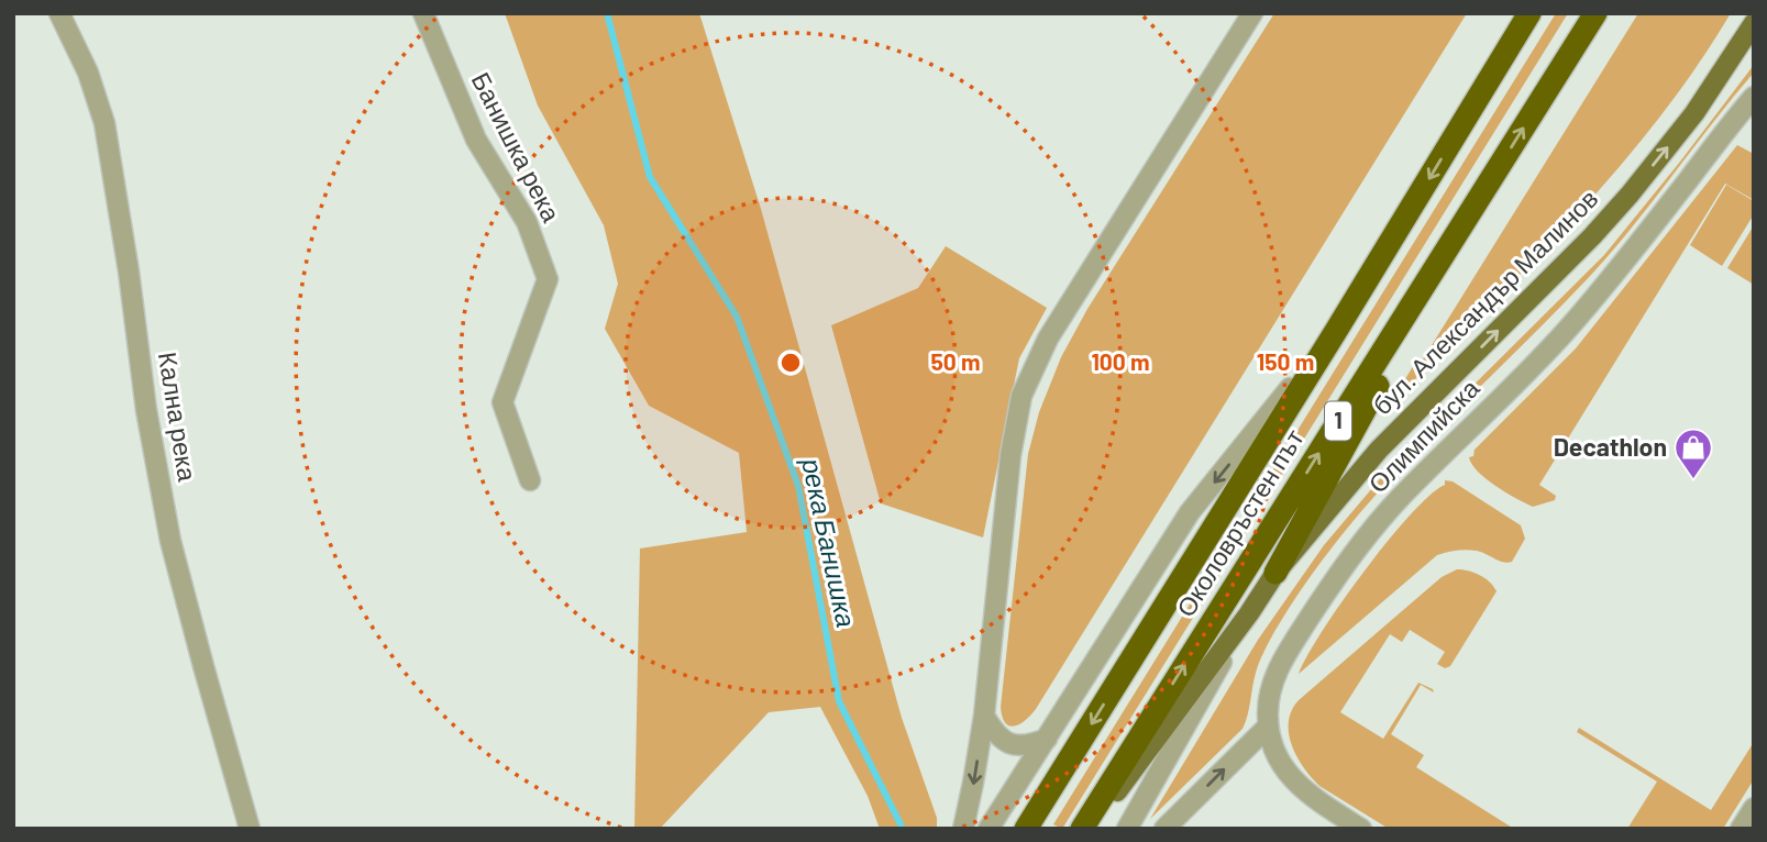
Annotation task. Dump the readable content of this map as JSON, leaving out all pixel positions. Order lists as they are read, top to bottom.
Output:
{
  "streets": {
    "highway": ["1", "Околовръстен път"],
    "main road": ["бул. Александър Малинов"],
    "street": ["Банишка река", "Кална река", "Олимпийска"]
  },
  "one_way": ["бул. Александър Малинов"],
  "water": ["река Банишка"],
  "places": {
    "shop": ["Decathlon"]
  },
  "rings": ["50 m", "100 m", "150 m"]
}
